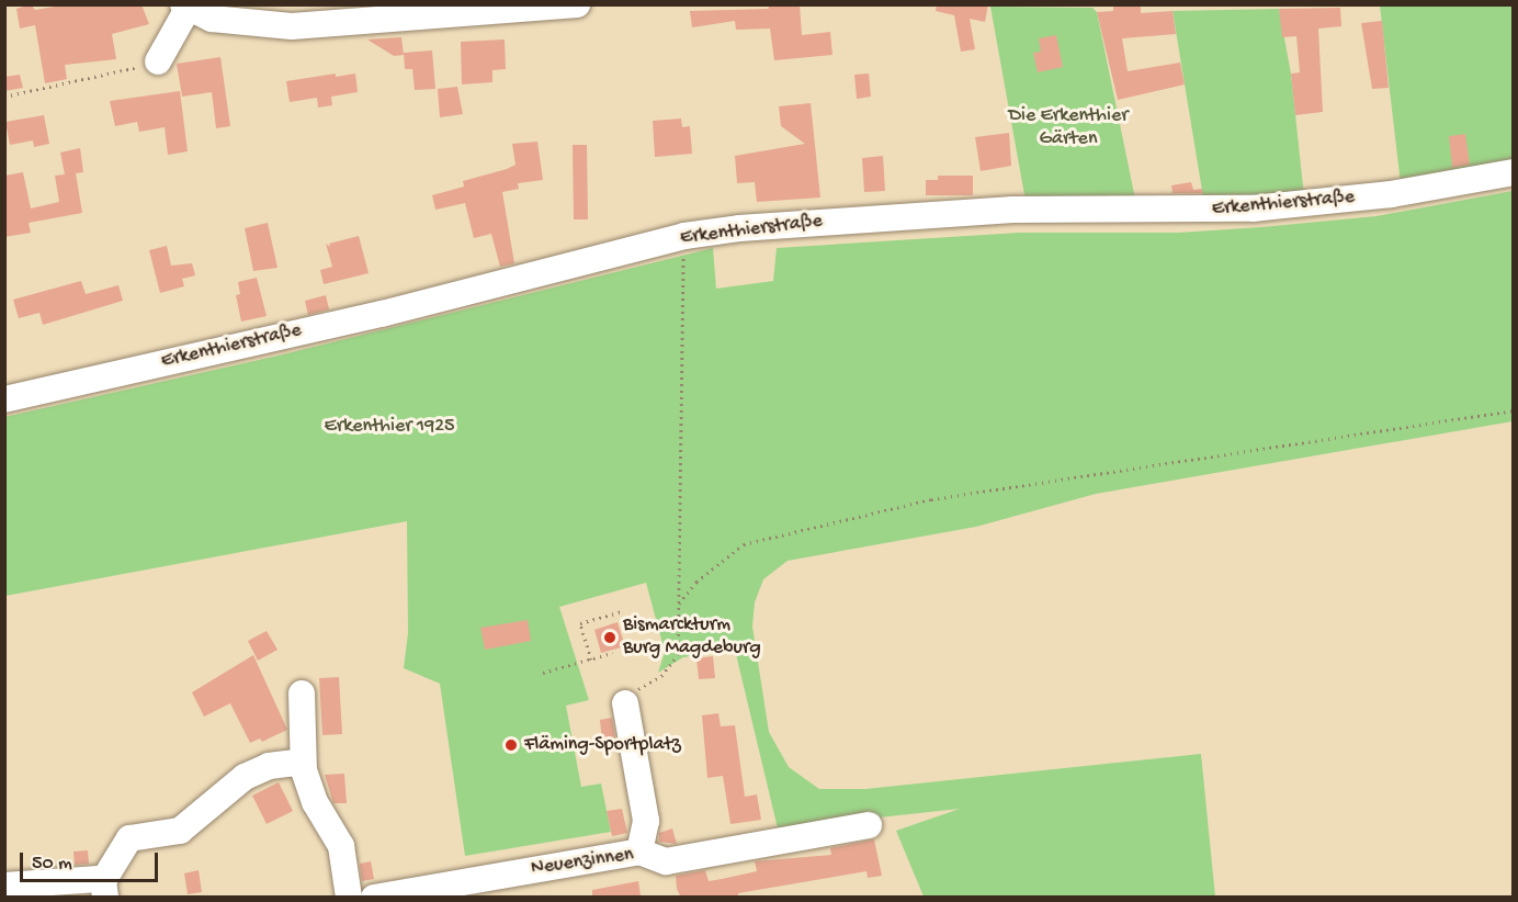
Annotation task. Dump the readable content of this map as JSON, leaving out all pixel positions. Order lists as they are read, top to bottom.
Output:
{
  "streets": {
    "street": ["Erkenthierstraße", "Neuenzinnen"]
  },
  "parks": ["Die Erkenthier Gärten", "Erkenthier 1925"],
  "places": ["Bismarckturm Burg Magdeburg", "Fläming-Sportplatz"],
  "scale_bar": "50 m"
}
